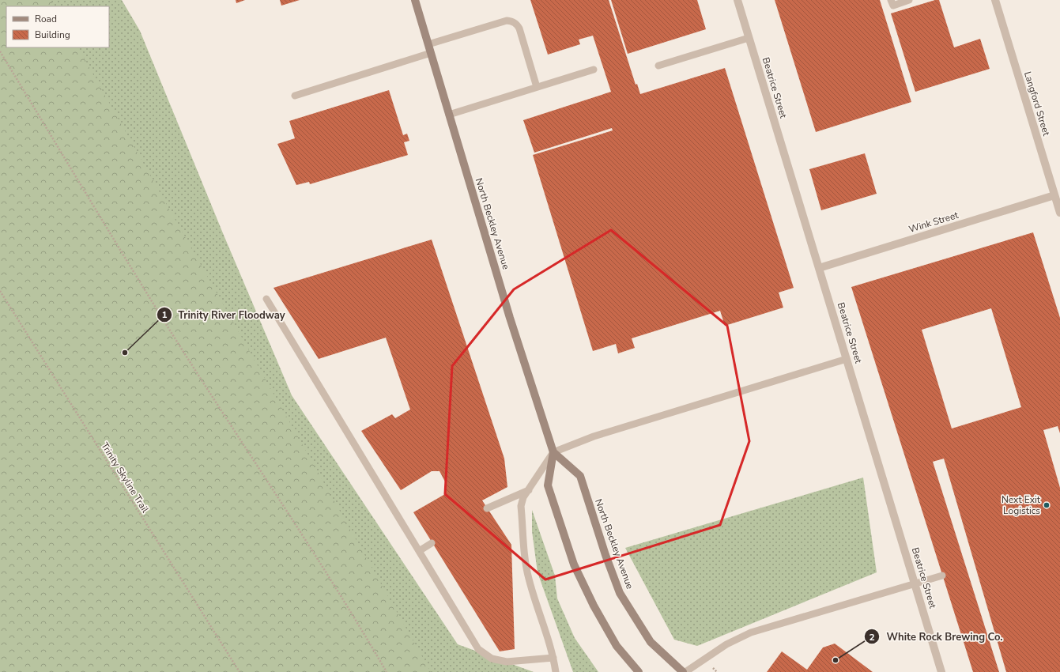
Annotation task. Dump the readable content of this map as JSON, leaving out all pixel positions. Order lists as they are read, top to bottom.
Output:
{
  "streets": {
    "main road": ["North Beckley Avenue"],
    "street": ["Beatrice Street", "Langford Street", "Wink Street"],
    "path": ["Trinity Skyline Trail"]
  },
  "crossings": [
    ["Beatrice Street", "Wink Street"],
    ["Langford Street", "Wink Street"]
  ],
  "places": ["Trinity River Floodway", "Next Exit Logistics", "White Rock Brewing Co."],
  "legend": ["Road", "Building"]
}
